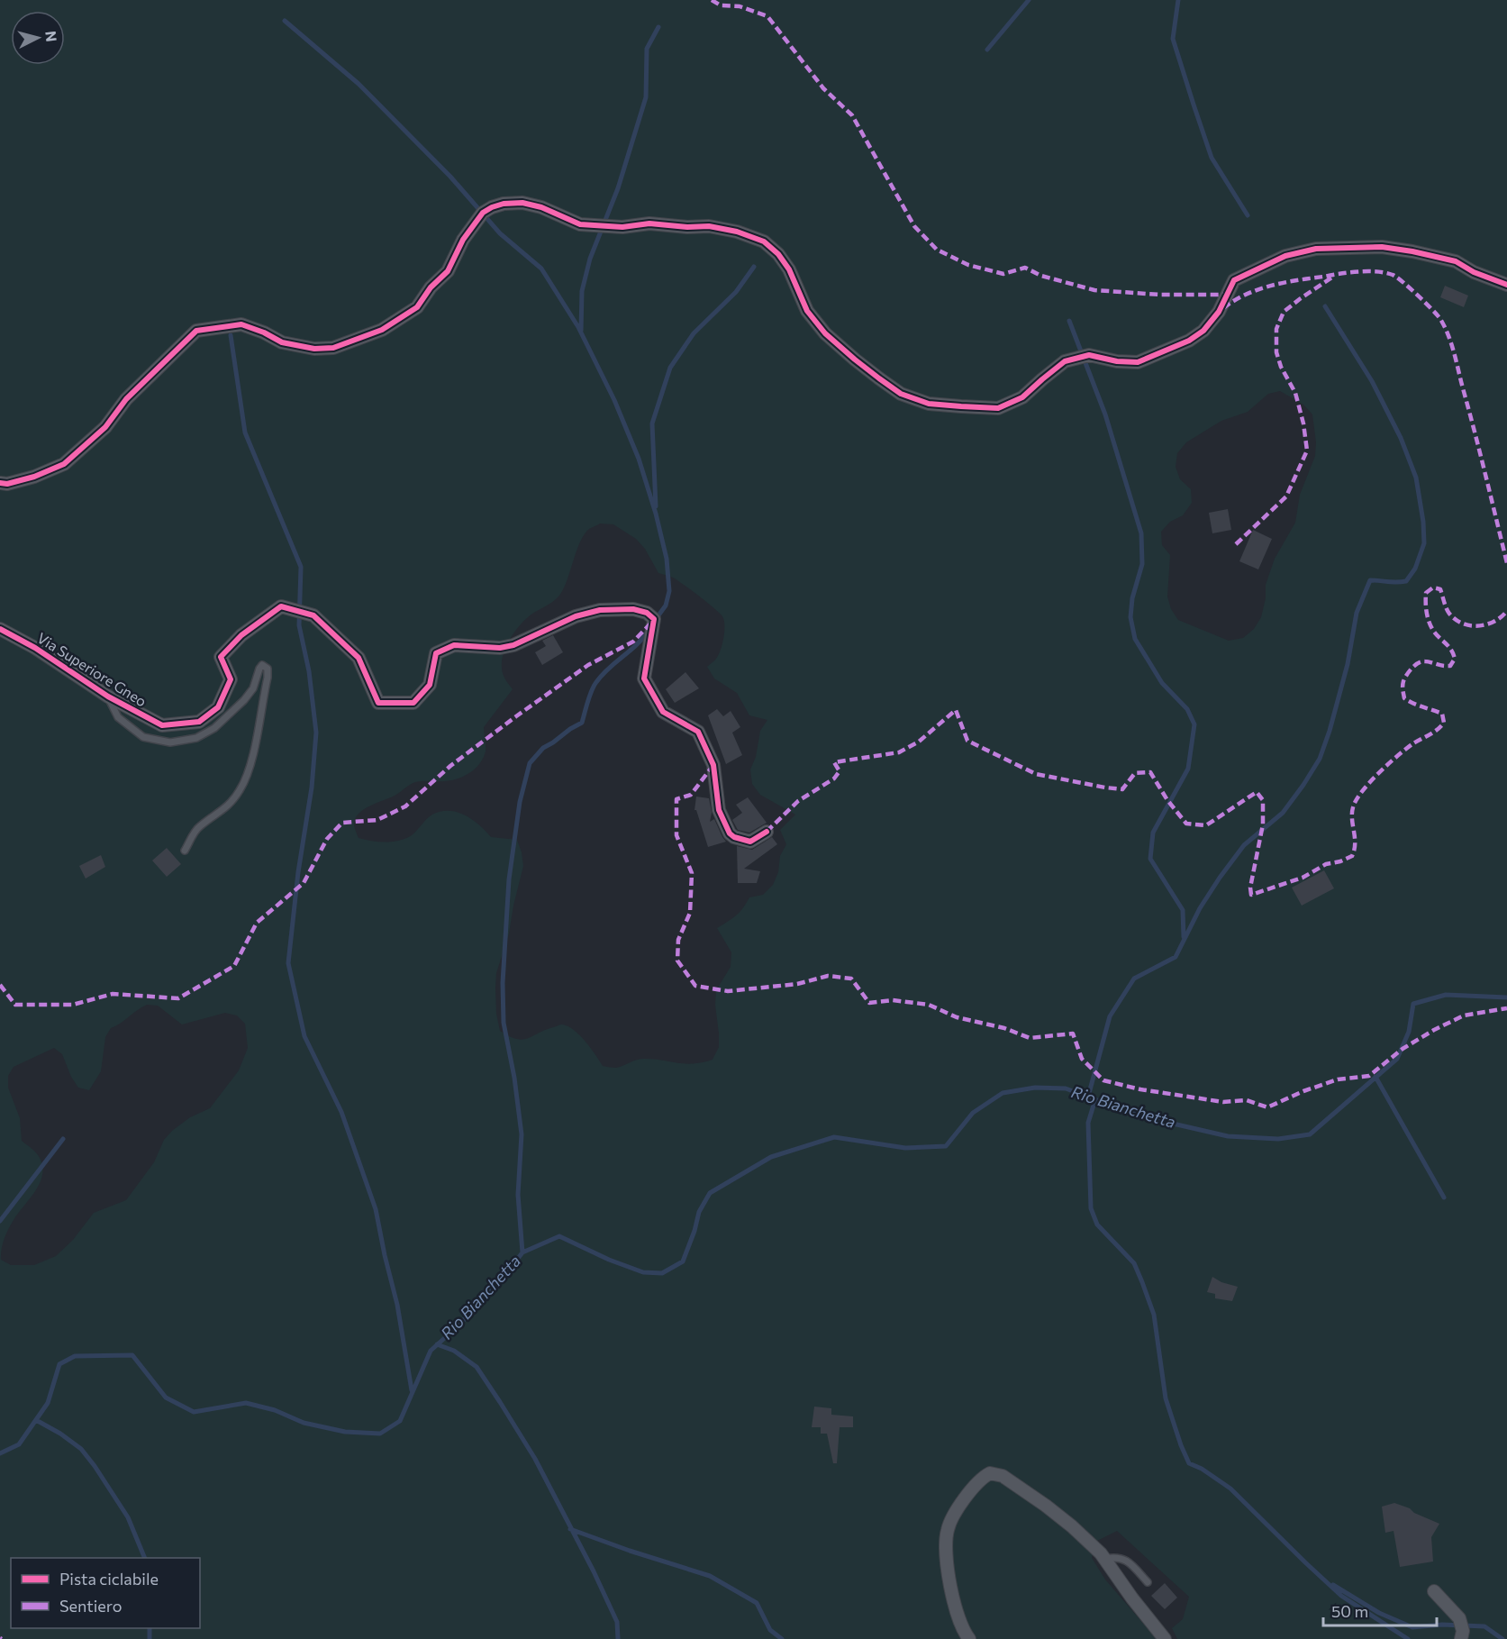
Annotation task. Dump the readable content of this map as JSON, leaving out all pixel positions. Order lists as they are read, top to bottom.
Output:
{
  "streets": {
    "street": ["Via Superiore Gneo"]
  },
  "water": ["Rio Bianchetta"],
  "legend": ["Pista ciclabile", "Sentiero"],
  "scale_bar": "50 m",
  "north": "right"
}
